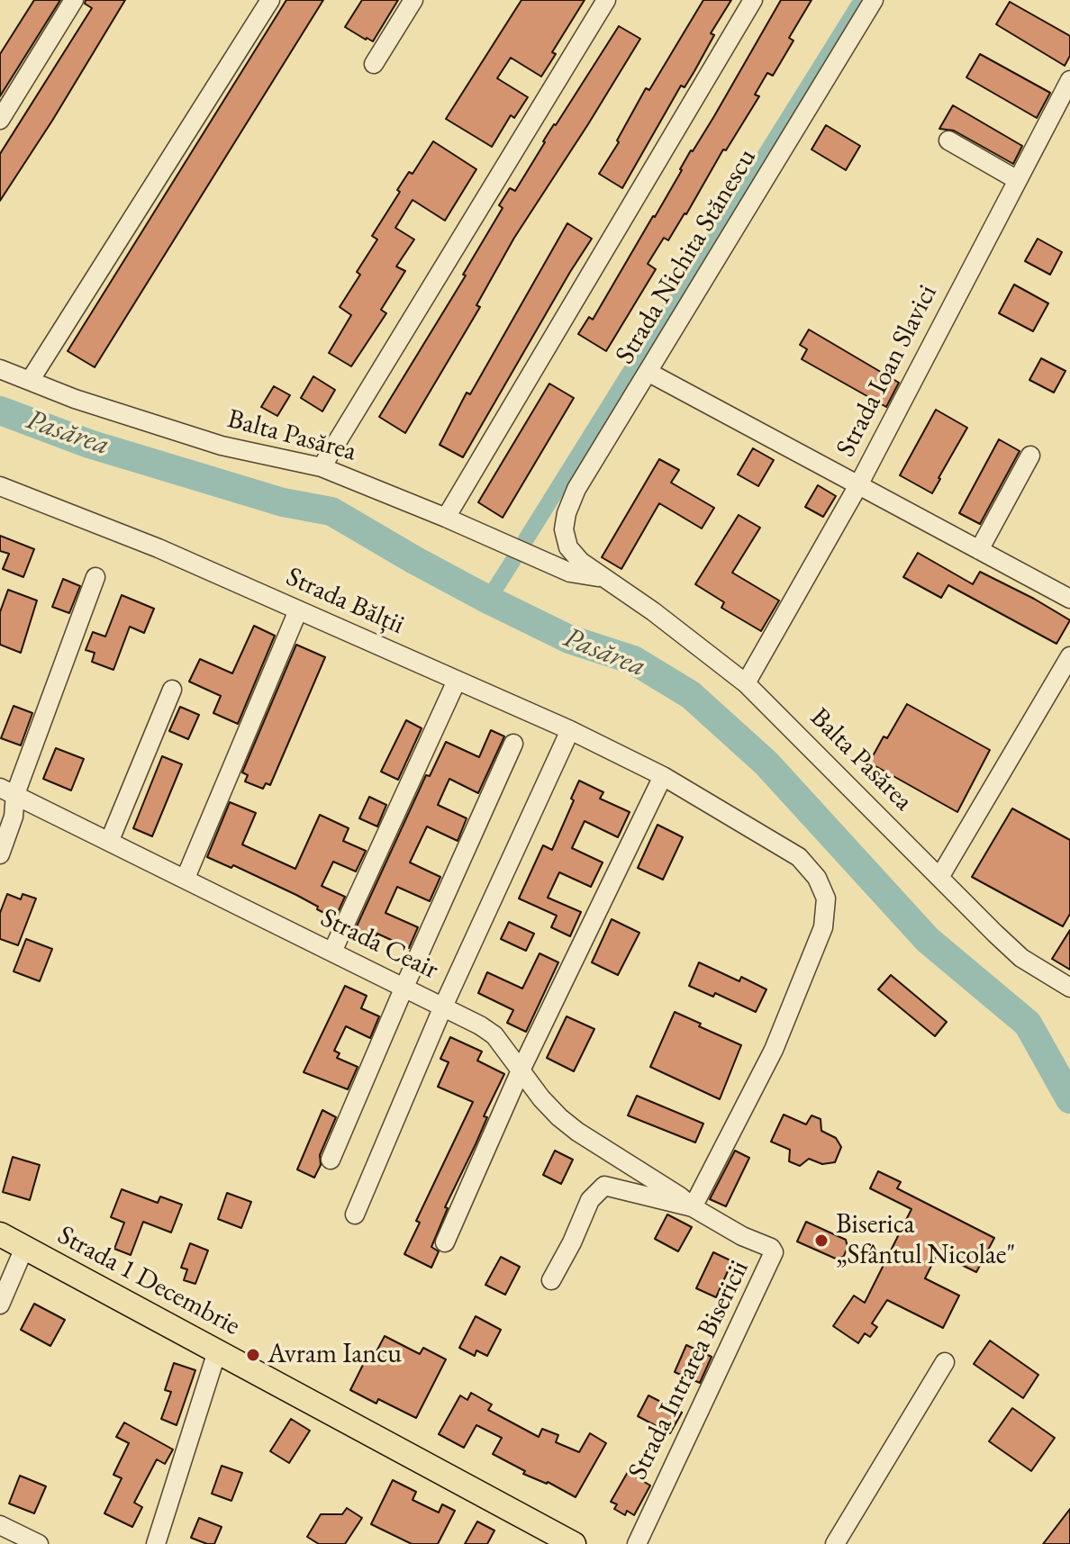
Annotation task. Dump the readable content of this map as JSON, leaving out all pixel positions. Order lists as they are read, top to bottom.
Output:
{
  "streets": {
    "main road": ["Strada 1 Decembrie"],
    "street": [
      "Strada Nichita Stănescu",
      "Strada Ioan Slavici",
      "Balta Pasărea",
      "Strada Bălții",
      "Strada Ceair",
      "Strada Intrarea Bisericii"
    ]
  },
  "crossings": [
    ["Strada Nichita Stănescu", "Balta Pasărea"],
    ["Strada Ioan Slavici", "Balta Pasărea"],
    ["Strada Bălții", "Strada Ceair"],
    ["Strada Bălții", "Strada Intrarea Bisericii"],
    ["Strada Ceair", "Strada Intrarea Bisericii"]
  ],
  "water": ["Pasărea"],
  "places": ["Biserica „Sfântul Nicolae\"", "Avram Iancu"]
}
